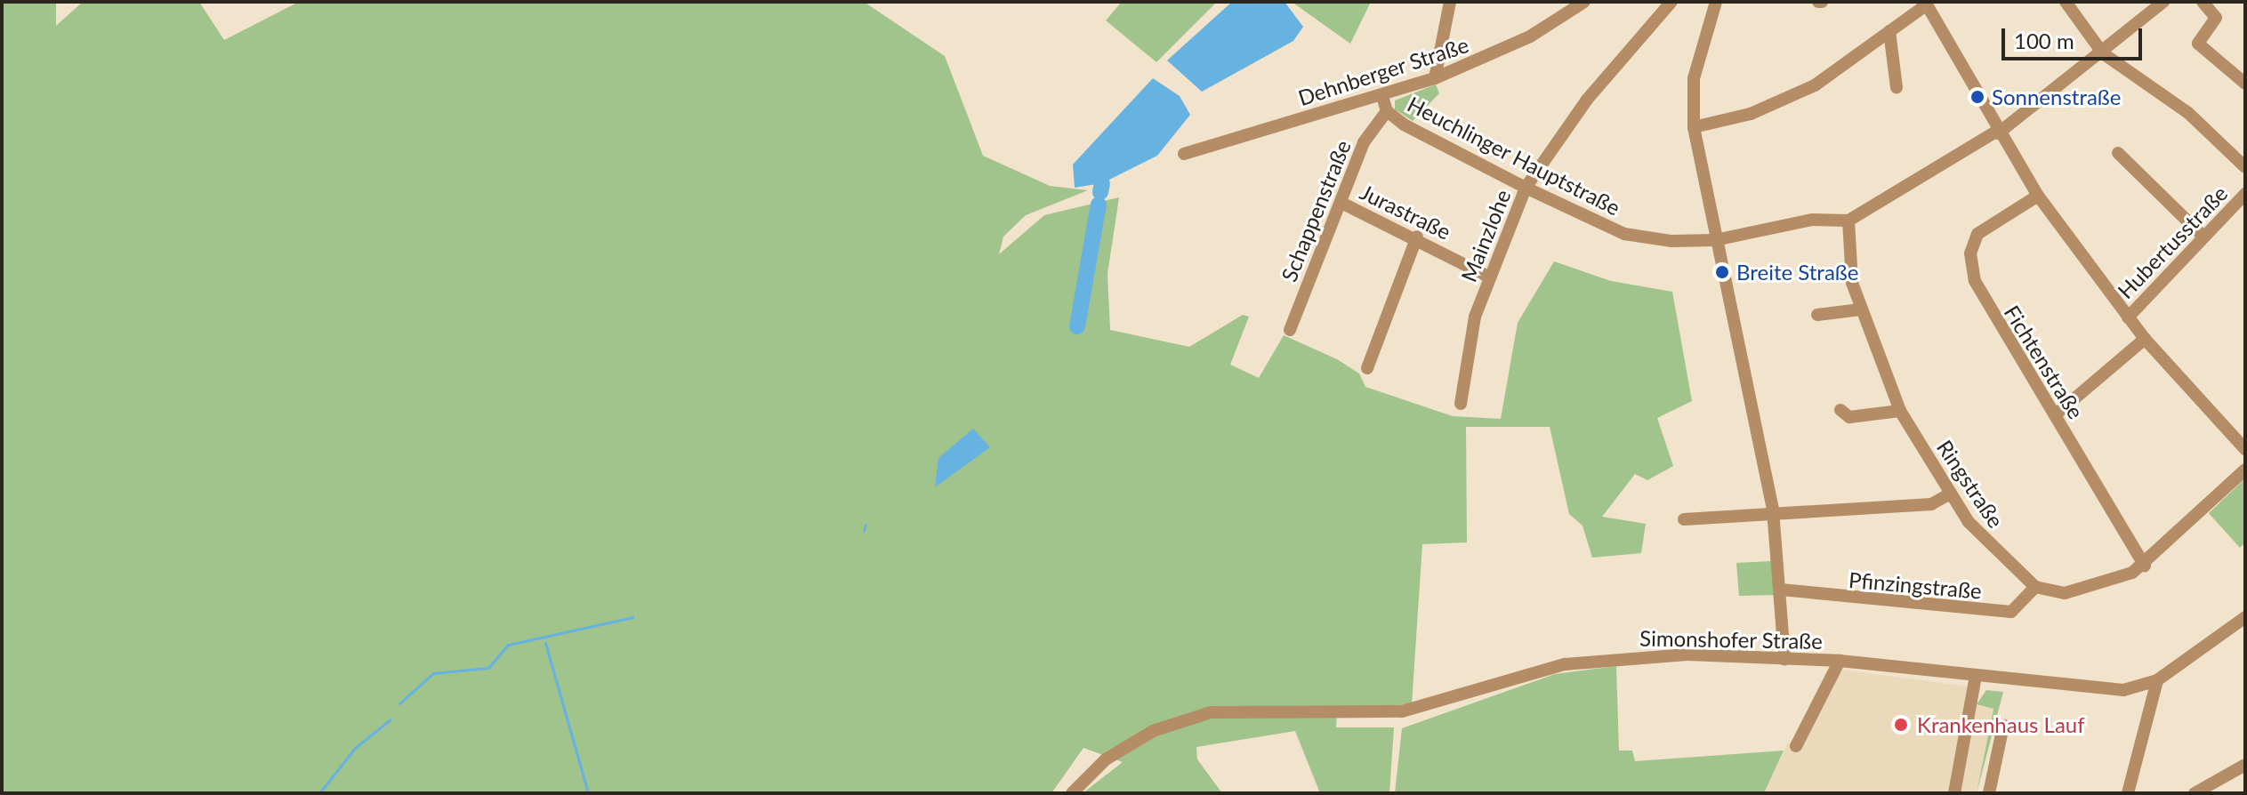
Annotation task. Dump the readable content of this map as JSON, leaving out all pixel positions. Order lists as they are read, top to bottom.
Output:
{
  "streets": {
    "street": [
      "Dehnberger Straße",
      "Heuchlinger Hauptstraße",
      "Schappenstraße",
      "Jurastraße",
      "Mainzlohe",
      "Hubertusstraße",
      "Fichtenstraße",
      "Ringstraße",
      "Pfinzingstraße",
      "Simonshofer Straße"
    ]
  },
  "crossings": [
    ["Dehnberger Straße", "Heuchlinger Hauptstraße"],
    ["Heuchlinger Hauptstraße", "Schappenstraße"],
    ["Heuchlinger Hauptstraße", "Mainzlohe"],
    ["Heuchlinger Hauptstraße", "Ringstraße"],
    ["Schappenstraße", "Jurastraße"],
    ["Jurastraße", "Mainzlohe"],
    ["Ringstraße", "Pfinzingstraße"]
  ],
  "places": ["Sonnenstraße", "Breite Straße", "Krankenhaus Lauf"],
  "scale_bar": "100 m"
}
